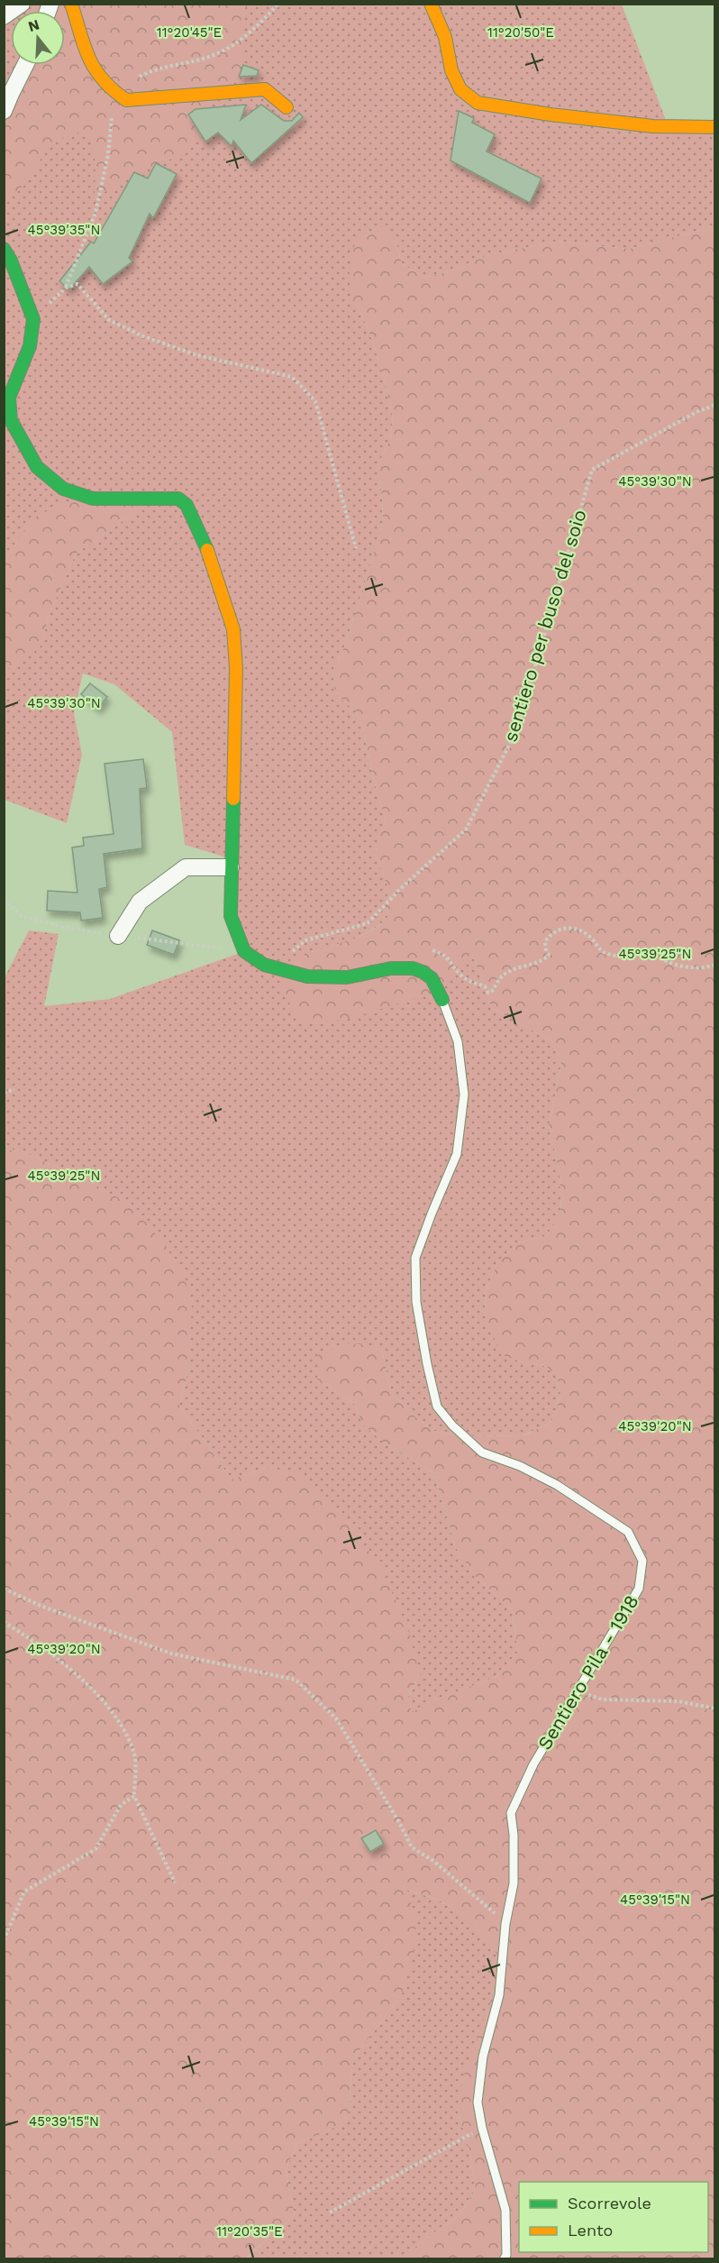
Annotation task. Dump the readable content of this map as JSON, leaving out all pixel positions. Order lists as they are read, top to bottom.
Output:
{
  "streets": {
    "lane": ["Sentiero Pila - 1918"],
    "path": ["sentiero per buso del soio"]
  },
  "legend": ["Scorrevole", "Lento"],
  "north": "top",
  "coordinates": [
    "11°20'45\"E",
    "11°20'50\"E",
    "45°39'35\"N",
    "45°39'30\"N",
    "45°39'25\"N",
    "45°39'20\"N",
    "45°39'15\"N",
    "11°20'35\"E"
  ]
}
